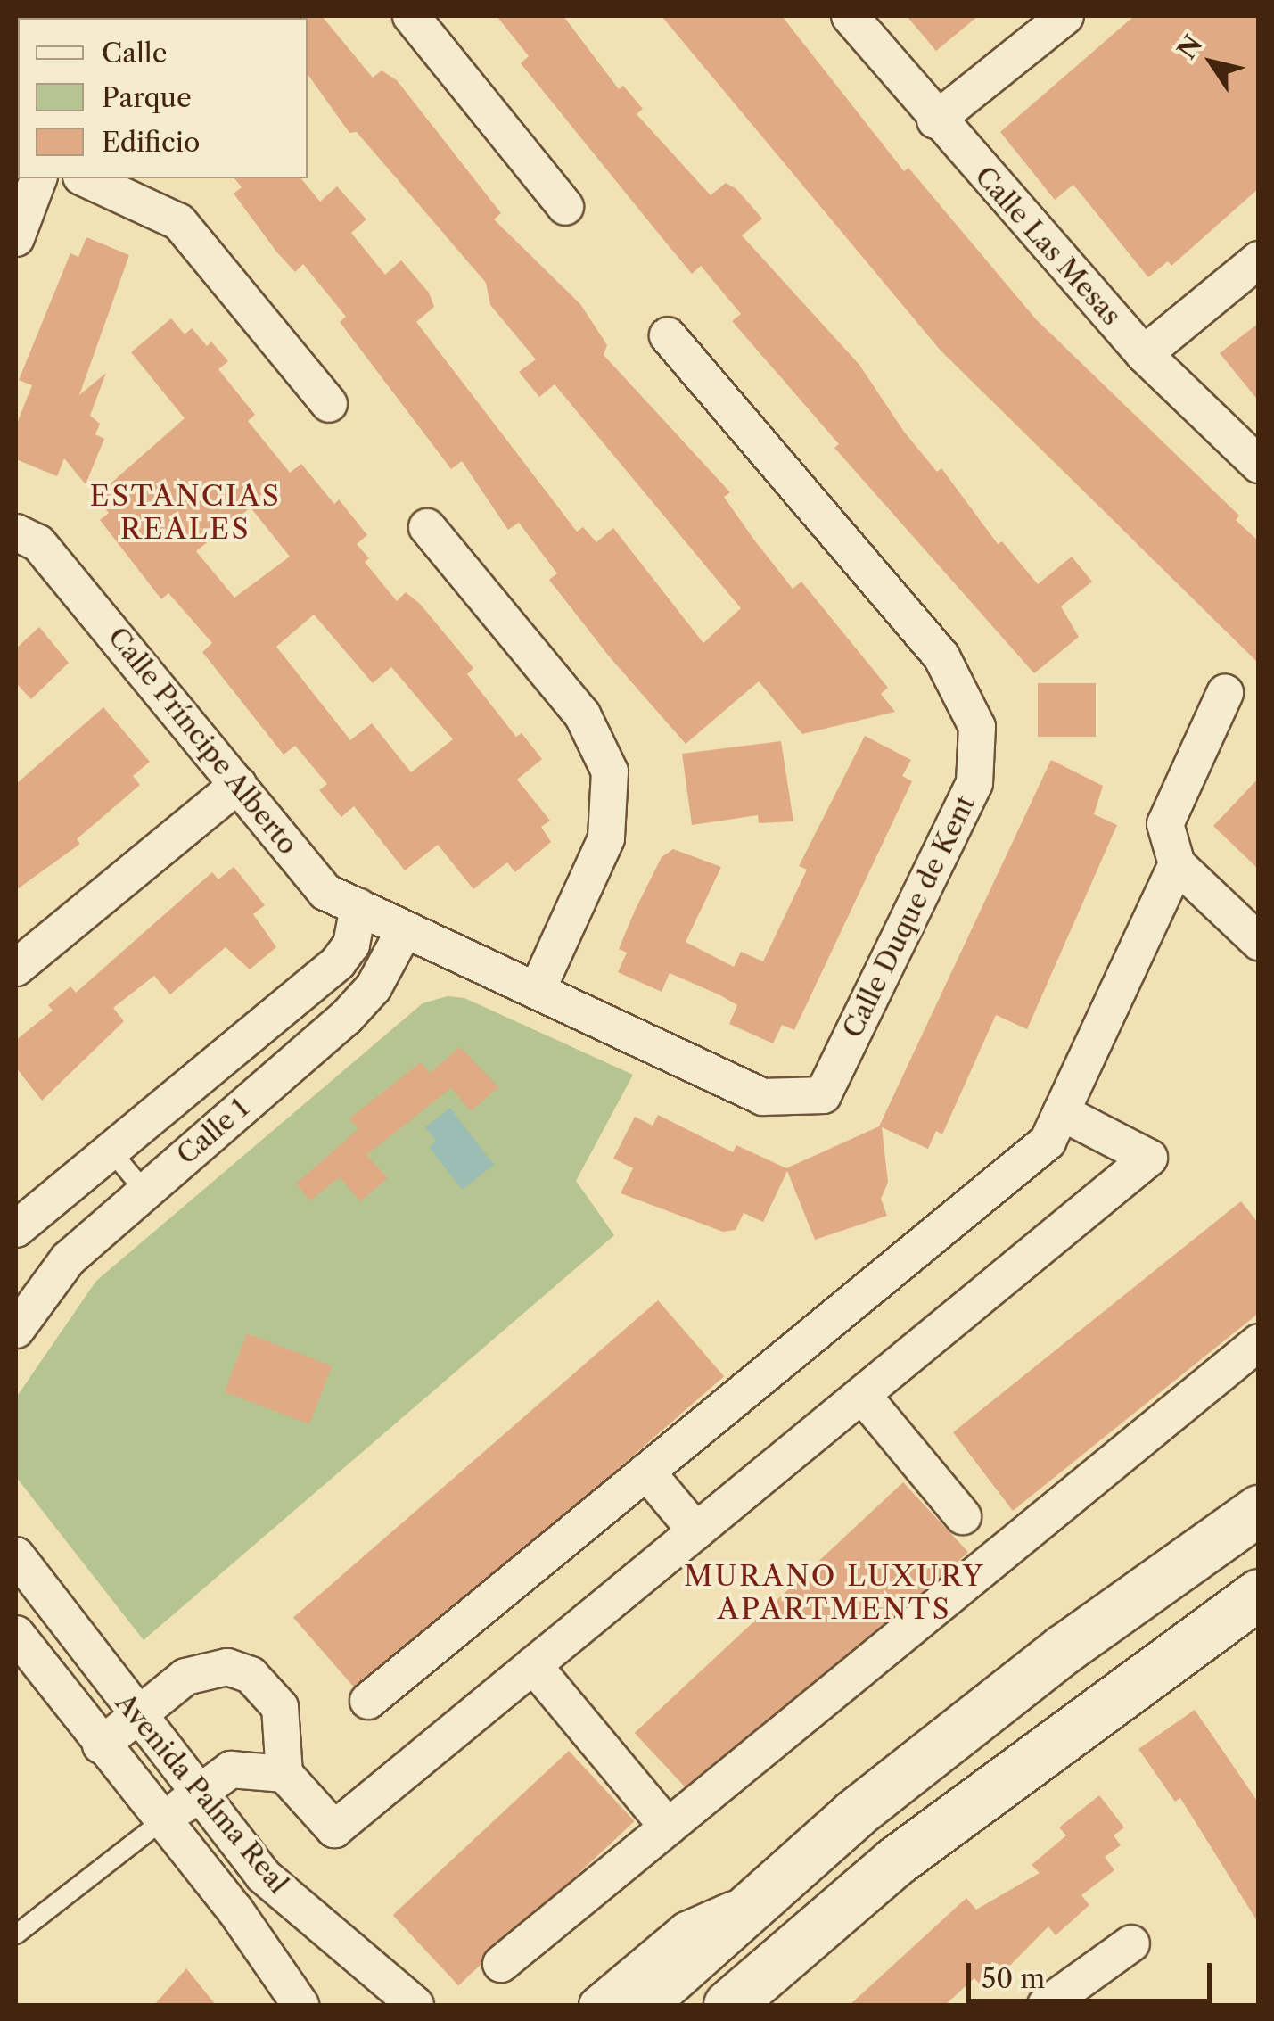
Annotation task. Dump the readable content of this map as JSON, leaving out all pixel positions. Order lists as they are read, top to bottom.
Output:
{
  "streets": {
    "street": [
      "Calle Las Mesas",
      "Calle Príncipe Alberto",
      "Calle Duque de Kent",
      "Calle 1",
      "Avenida Palma Real"
    ]
  },
  "crossings": [
    ["Calle Príncipe Alberto", "Calle Duque de Kent"],
    ["Calle Príncipe Alberto", "Calle 1"],
    ["Calle Duque de Kent", "Calle 1"]
  ],
  "districts": ["ESTANCIAS REALES", "MURANO LUXURY APARTMENTS"],
  "legend": ["Calle", "Parque", "Edificio"],
  "scale_bar": "50 m",
  "north": "top left"
}
